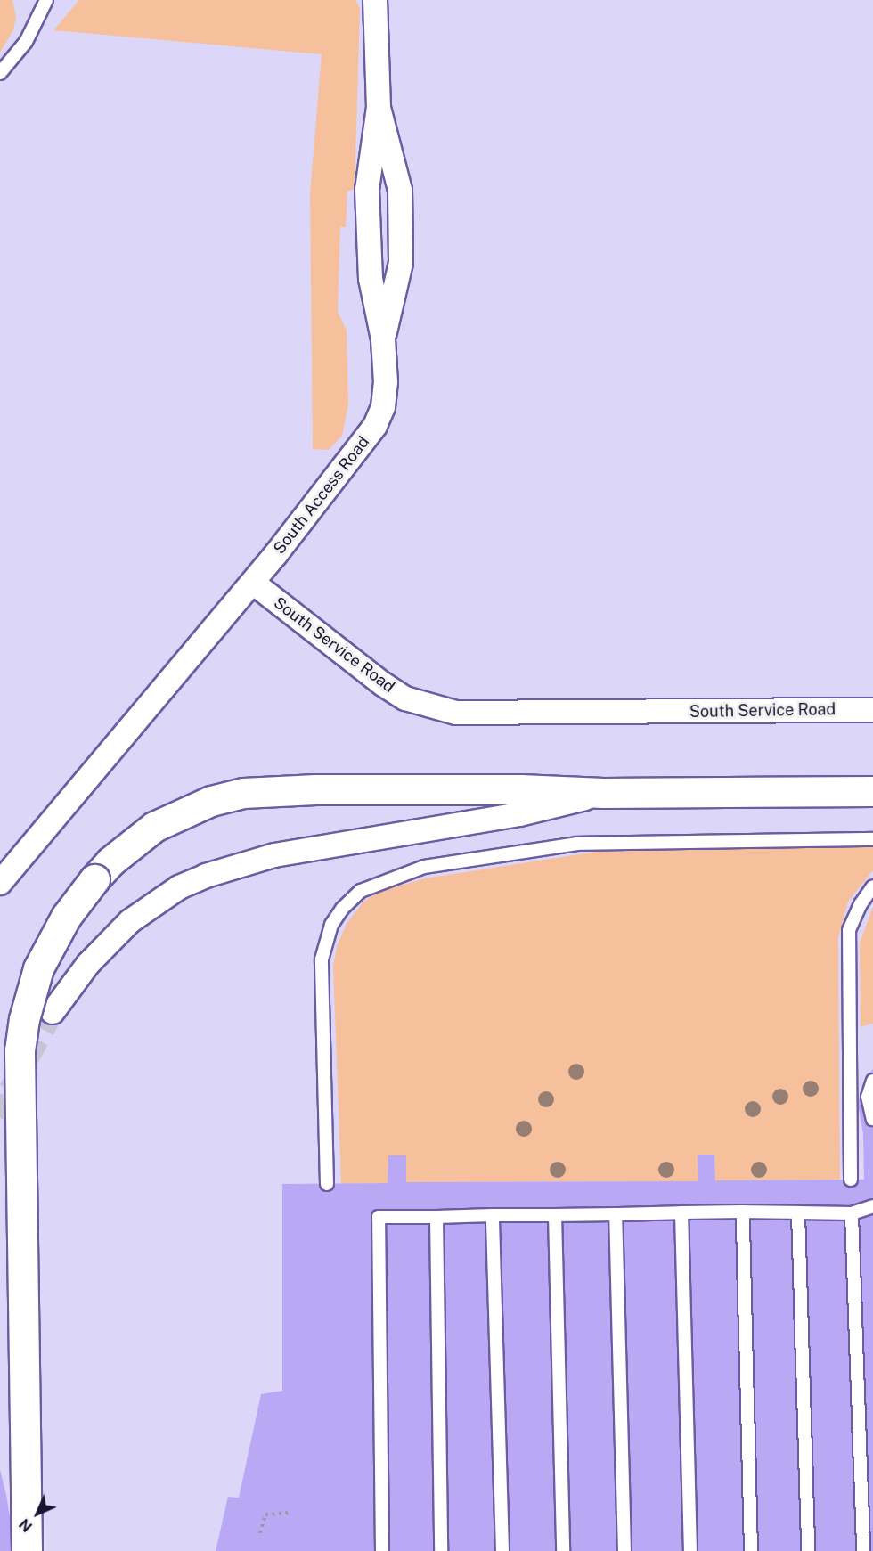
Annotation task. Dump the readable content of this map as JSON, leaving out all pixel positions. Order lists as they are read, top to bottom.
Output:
{
  "streets": {
    "street": ["South Access Road", "South Service Road"]
  },
  "crossings": [
    ["South Access Road", "South Service Road"]
  ],
  "north": "bottom left"
}
